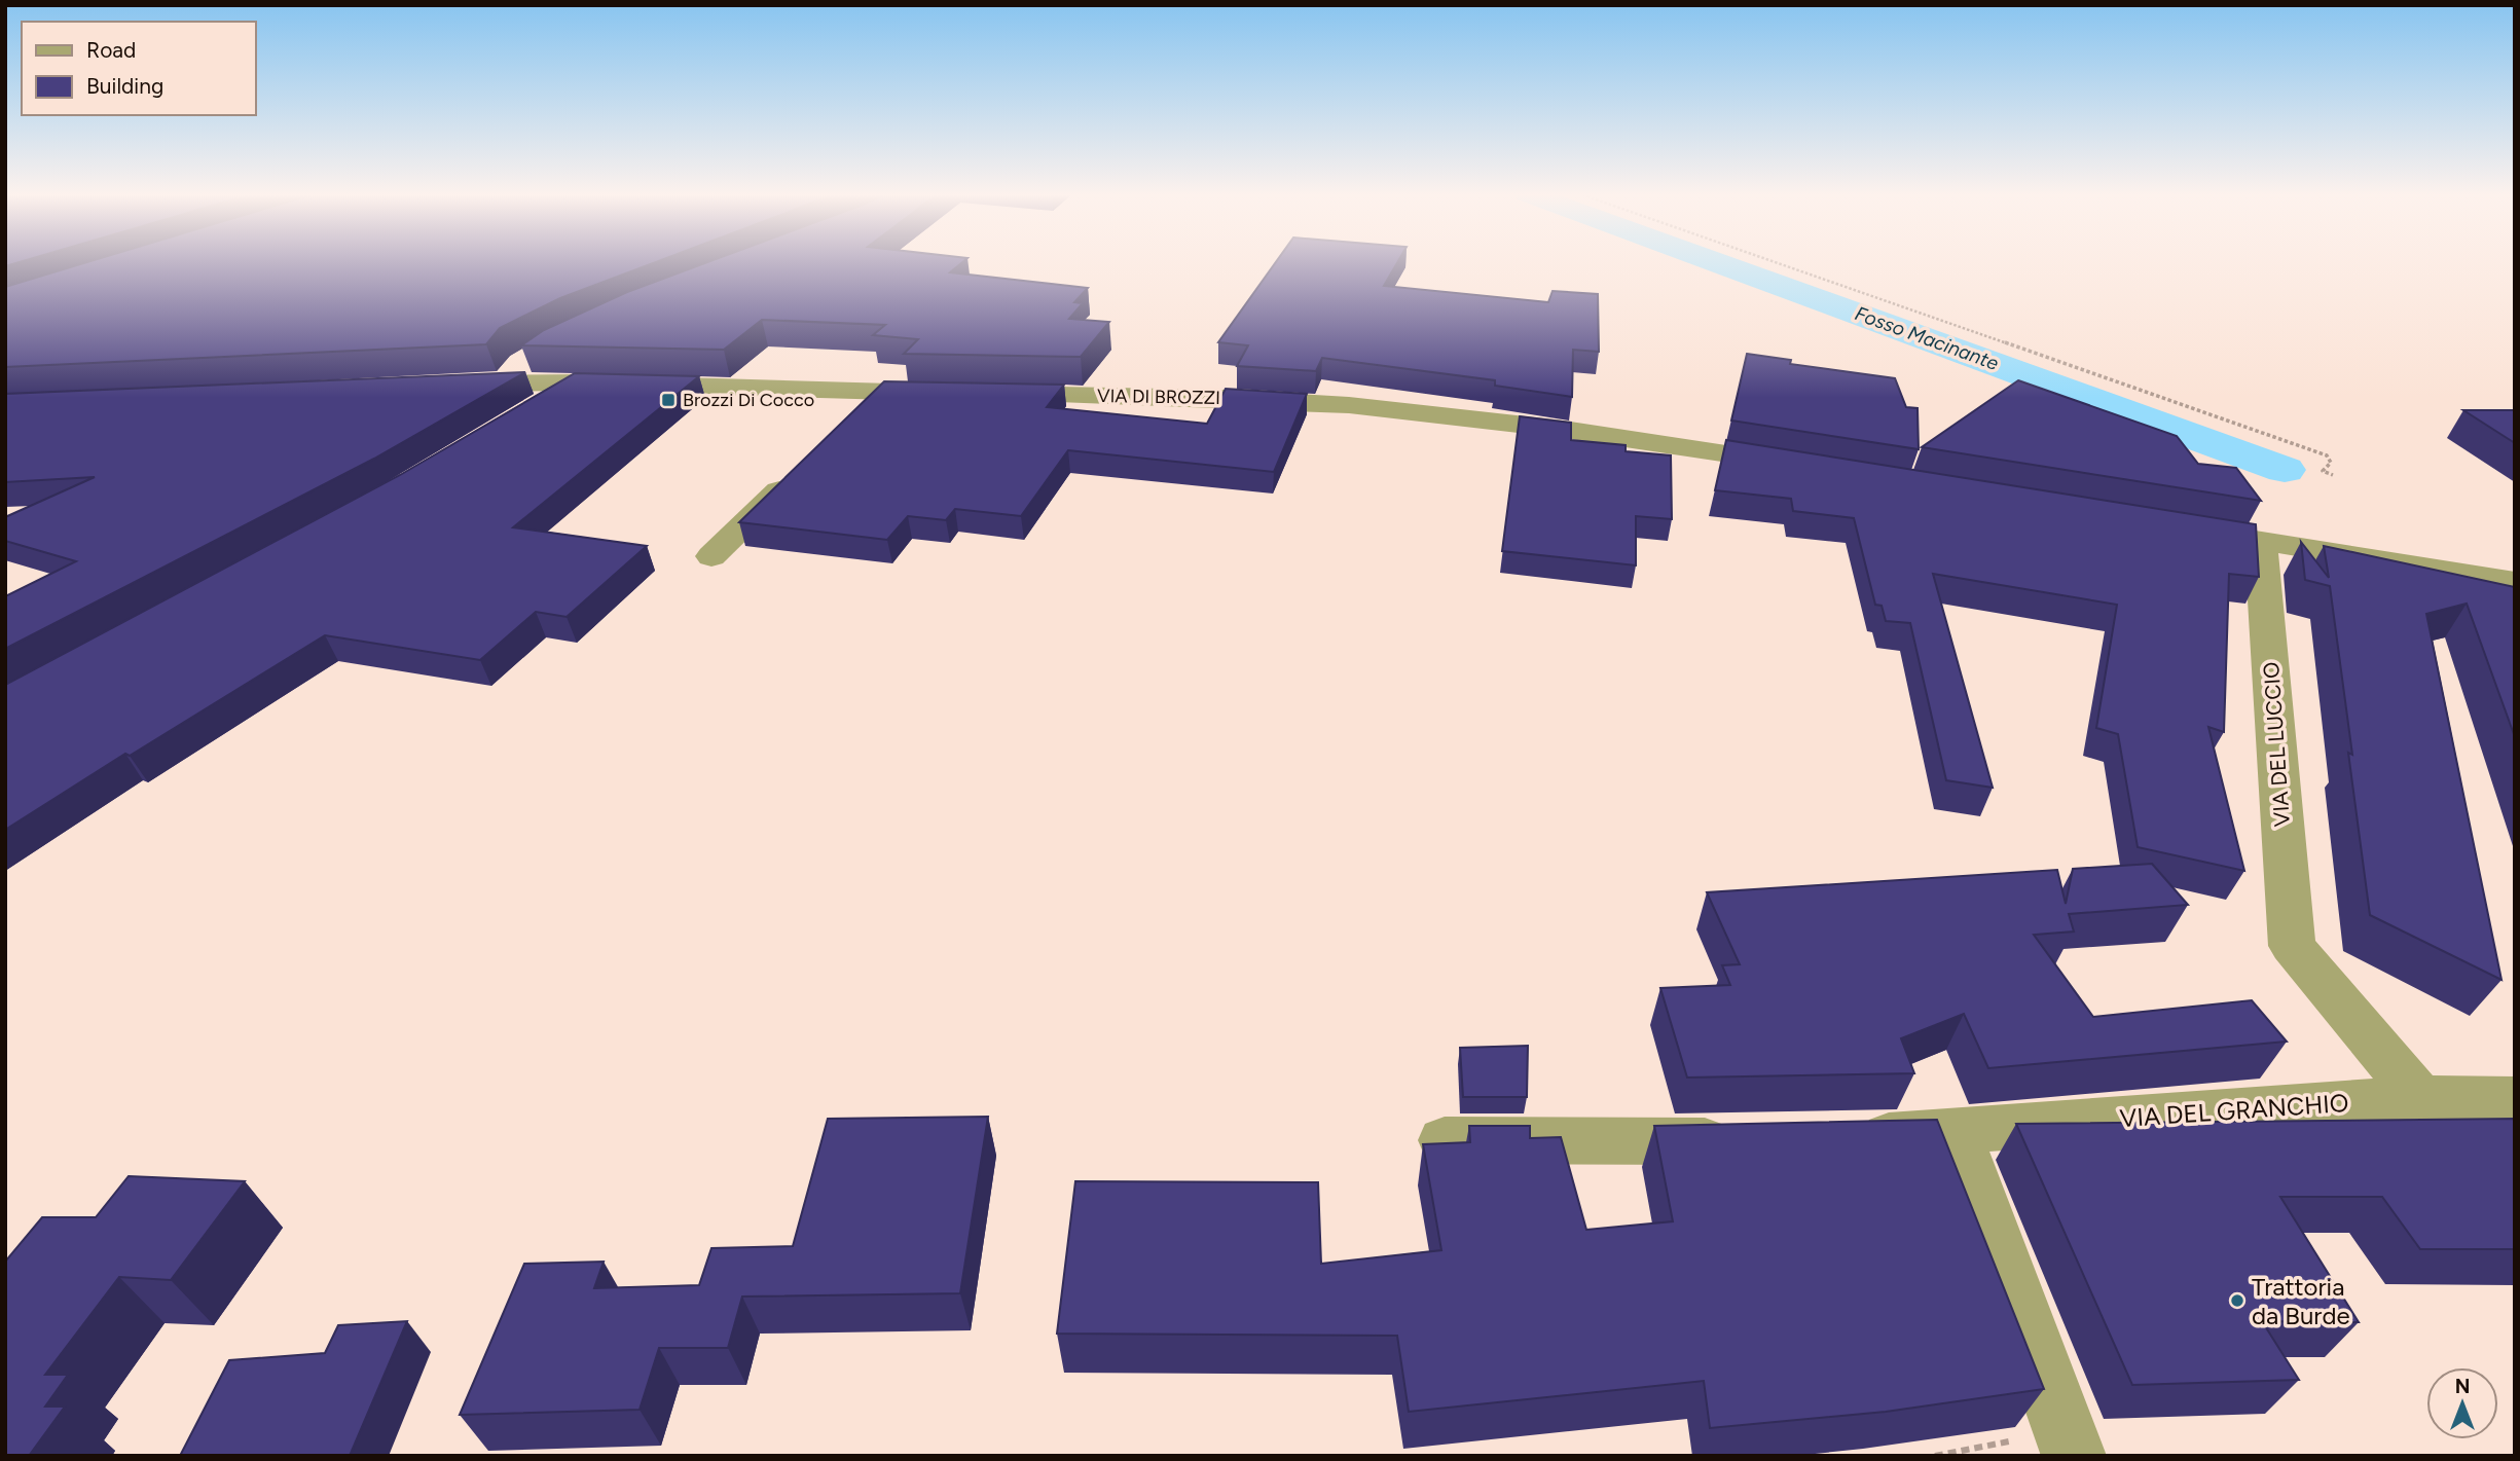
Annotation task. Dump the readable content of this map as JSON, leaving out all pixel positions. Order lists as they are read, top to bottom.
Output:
{
  "streets": {
    "street": ["VIA DI BROZZI", "VIA DEL LUCCIO", "VIA DEL GRANCHIO"]
  },
  "crossings": [
    ["VIA DEL LUCCIO", "VIA DEL GRANCHIO"]
  ],
  "water": ["Fosso Macinante"],
  "places": {
    "transit": ["Brozzi Di Cocco"],
    "other": ["Trattoria da Burde"]
  },
  "legend": ["Road", "Building"],
  "north": "top"
}
